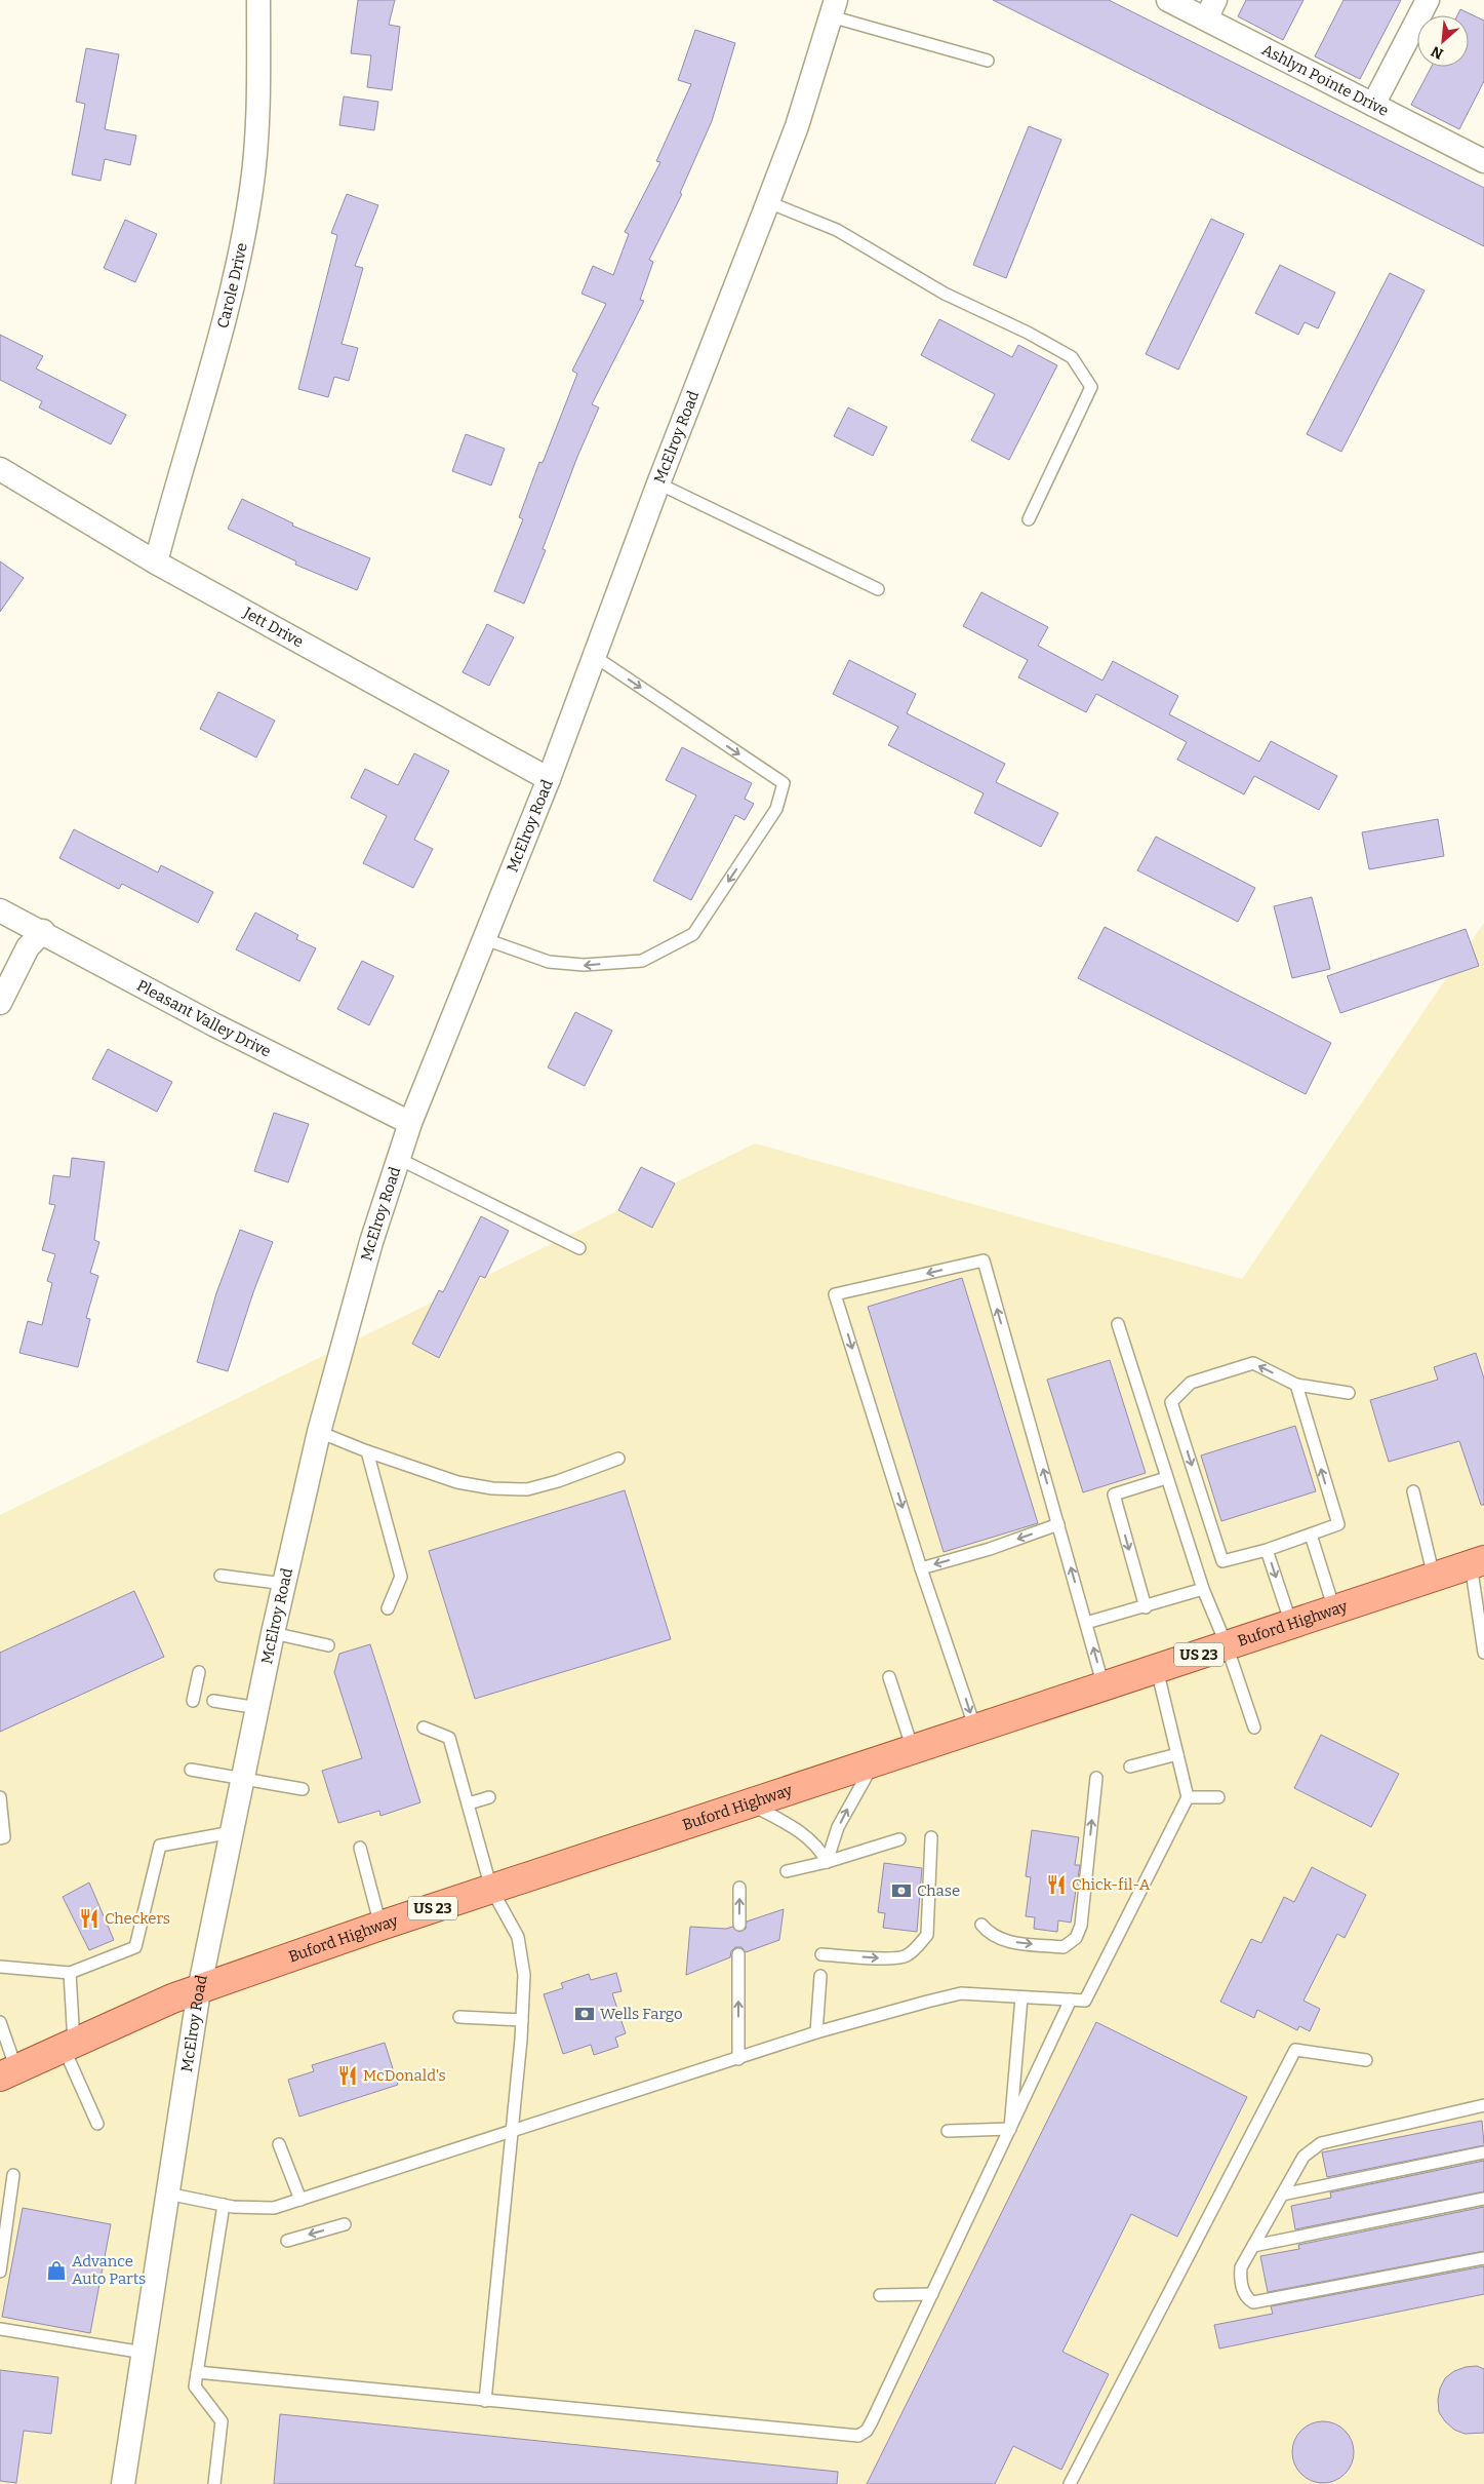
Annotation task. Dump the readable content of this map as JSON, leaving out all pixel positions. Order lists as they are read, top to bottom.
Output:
{
  "streets": {
    "main road": ["Buford Highway", "US 23"],
    "street": [
      "Ashlyn Pointe Drive",
      "Carole Drive",
      "McElroy Road",
      "Jett Drive",
      "Pleasant Valley Drive"
    ]
  },
  "crossings": [
    ["Carole Drive", "Jett Drive"],
    ["McElroy Road", "Jett Drive"],
    ["McElroy Road", "Pleasant Valley Drive"],
    ["McElroy Road", "Buford Highway"]
  ],
  "places": {
    "restaurant": ["Chick-fil-A", "Checkers", "McDonald's"],
    "bank": ["Chase", "Wells Fargo"],
    "shop": ["Advance Auto Parts"]
  },
  "north": "bottom left"
}
